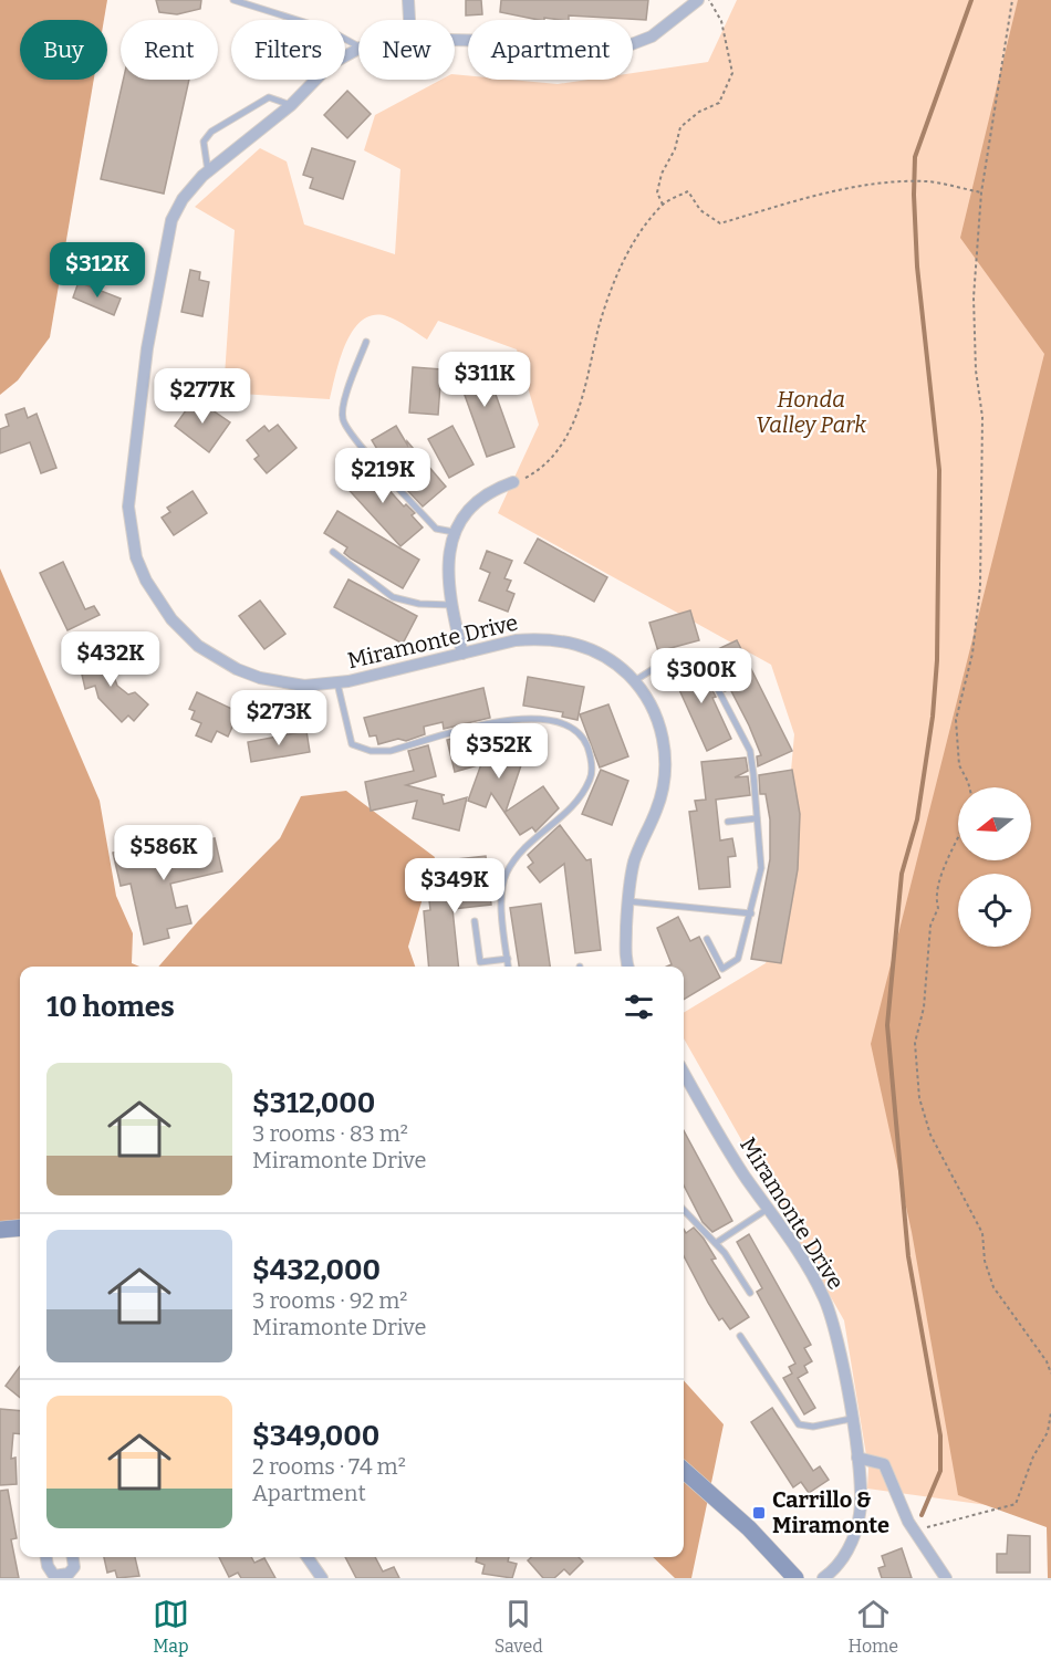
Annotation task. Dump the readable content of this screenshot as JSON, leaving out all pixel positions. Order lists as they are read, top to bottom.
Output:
{
  "streets": {
    "street": ["Miramonte Drive"]
  },
  "parks": ["Honda Valley Park"],
  "places": {
    "transit": ["Carrillo & Miramonte"]
  },
  "north": "left",
  "page": {
    "chip": [
      "Buy",
      "Rent",
      "Filters",
      "New",
      "Apartment"
    ],
    "price": [
      "$312K",
      "$311K",
      "$277K",
      "$219K",
      "$432K",
      "$300K",
      "$273K",
      "$352K",
      "$586K",
      "$349K"
    ],
    "heading": "10 homes",
    "list": [
      {
        "name": "$312,000",
        "note": "3 rooms · 83 m² · Miramonte Drive"
      },
      {
        "name": "$432,000",
        "note": "3 rooms · 92 m² · Miramonte Drive"
      },
      {
        "name": "$349,000",
        "note": "2 rooms · 74 m² · Apartment"
      }
    ],
    "tabs": ["Map", "Saved", "Home"]
  }
}
